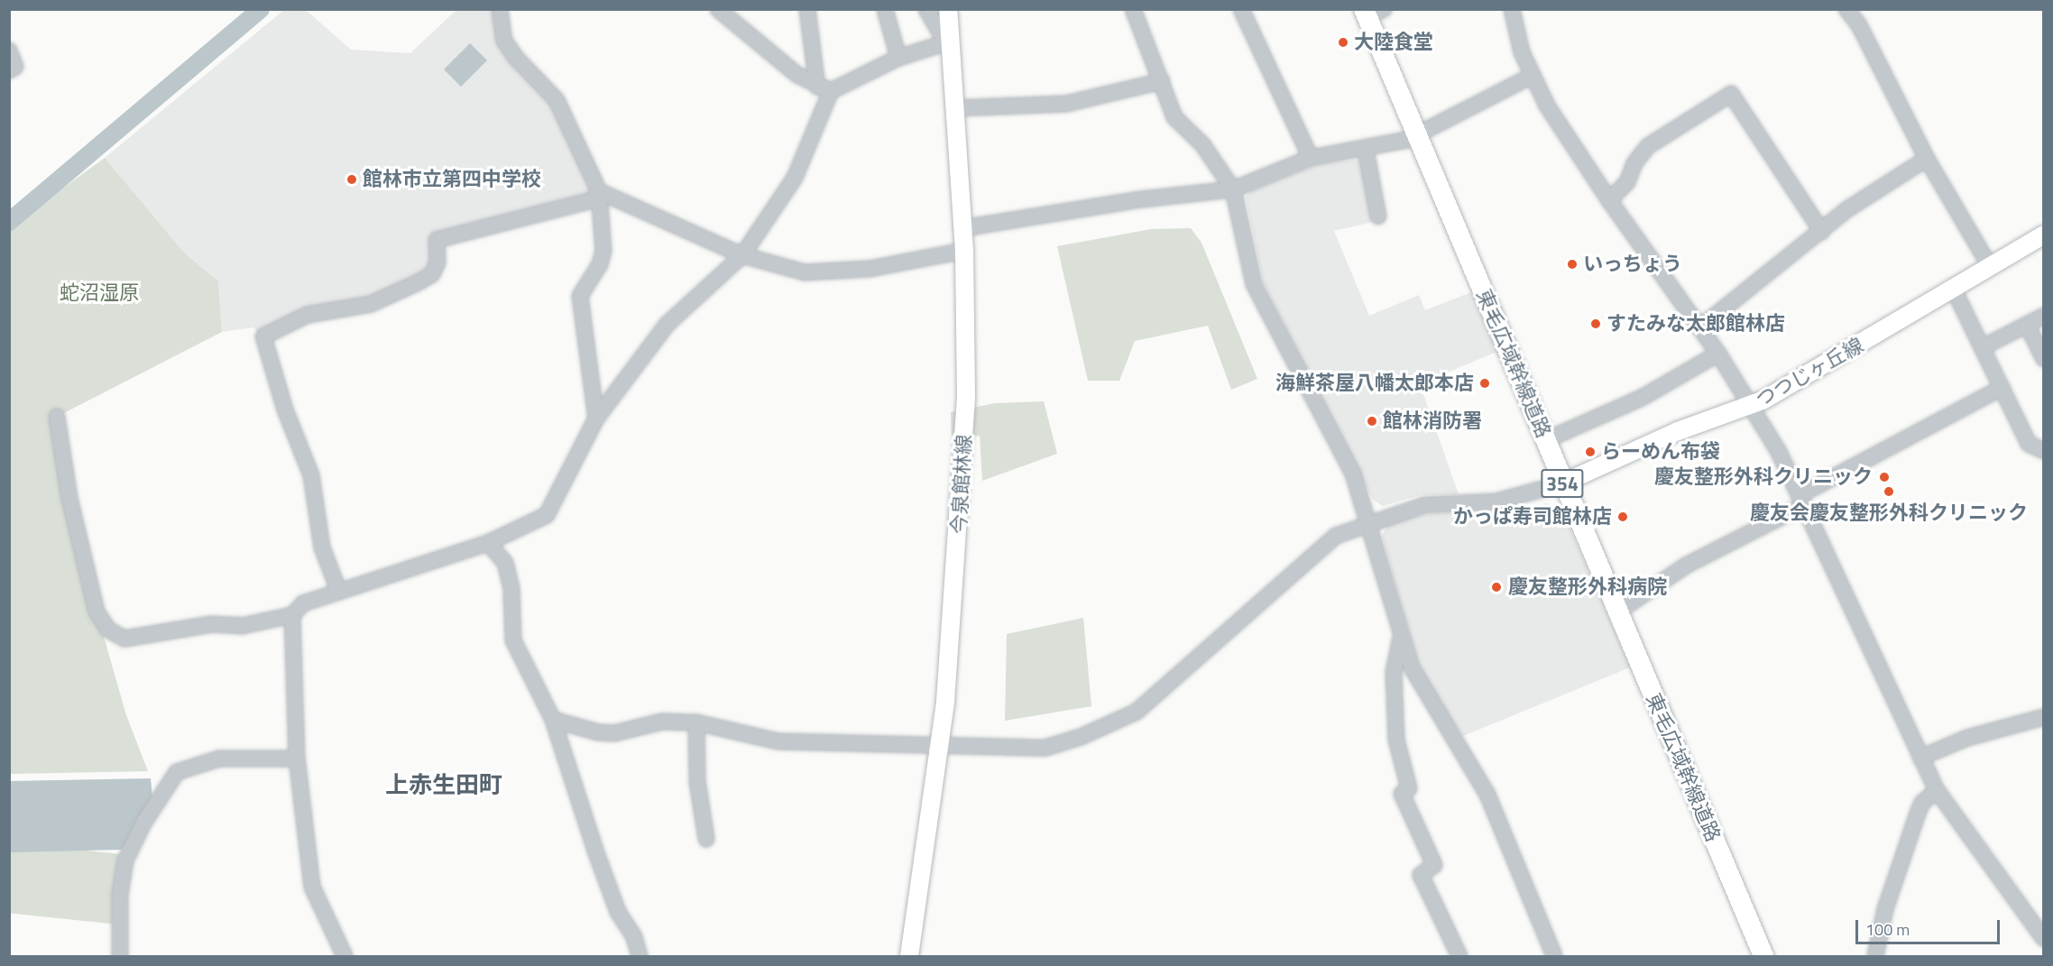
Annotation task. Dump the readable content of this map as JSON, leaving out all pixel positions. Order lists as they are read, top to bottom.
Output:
{
  "streets": {
    "highway": ["東毛広域幹線道路", "354"],
    "main road": ["つつじヶ丘線", "今泉館林線"]
  },
  "crossings": [
    ["東毛広域幹線道路", "つつじヶ丘線"]
  ],
  "districts": ["上赤生田町"],
  "parks": ["蛇沼湿原"],
  "places": [
    "大陸食堂",
    "館林市立第四中学校",
    "いっちょう",
    "すたみな太郎館林店",
    "海鮮茶屋八幡太郎本店",
    "館林消防署",
    "らーめん布袋",
    "慶友整形外科クリニック",
    "慶友会慶友整形外科クリニック",
    "かっぱ寿司館林店",
    "慶友整形外科病院"
  ],
  "scale_bar": "100 m"
}
